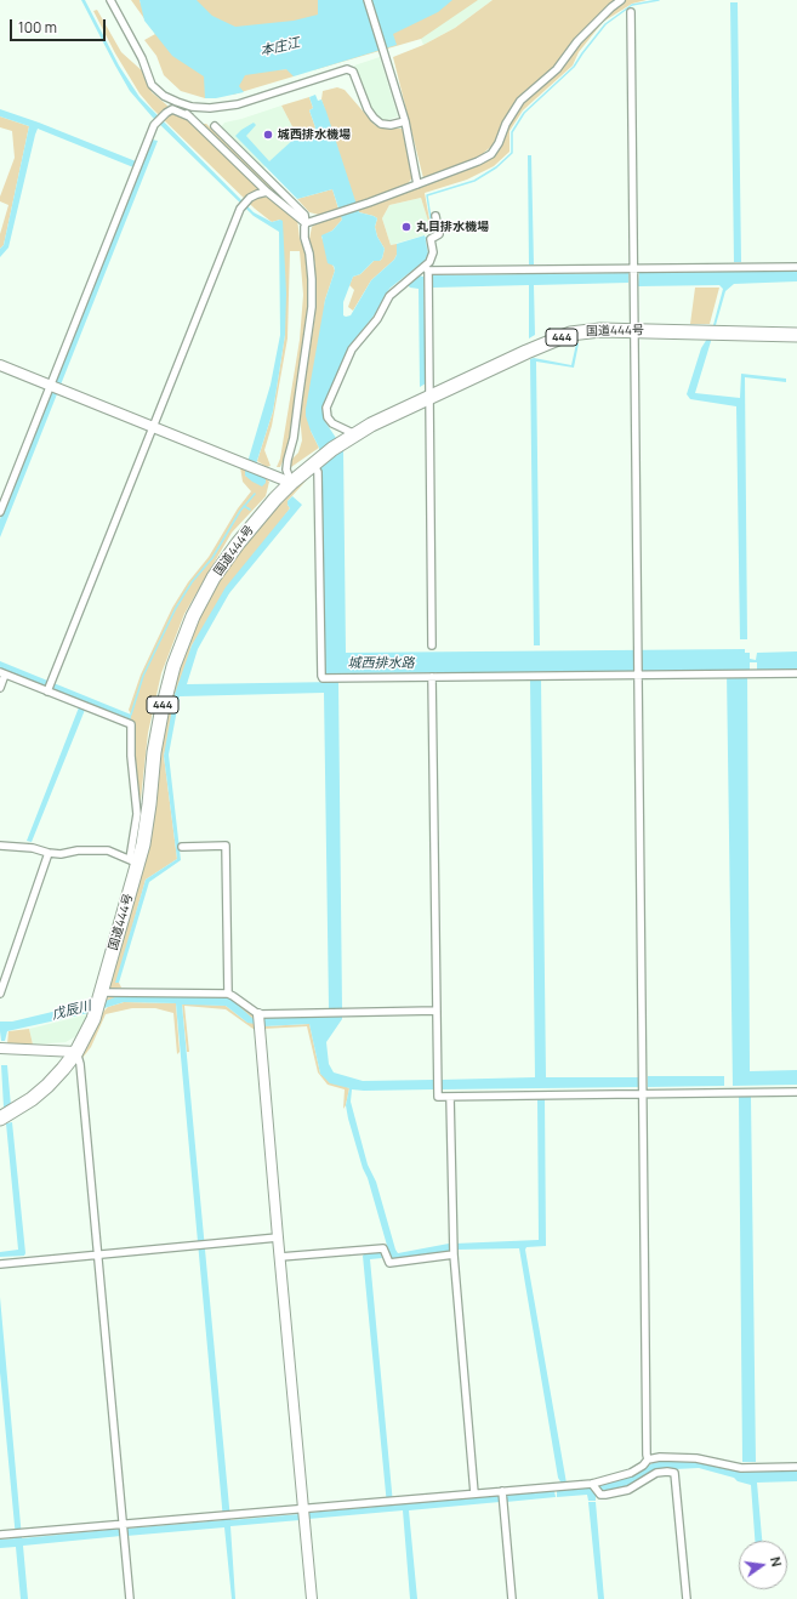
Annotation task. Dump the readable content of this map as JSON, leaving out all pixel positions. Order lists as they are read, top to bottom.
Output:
{
  "streets": {
    "highway": ["国道444号", "444"]
  },
  "water": ["本庄江", "城西排水路", "戊辰川"],
  "places": ["城西排水機場", "丸目排水機場"],
  "scale_bar": "100 m",
  "north": "right"
}
